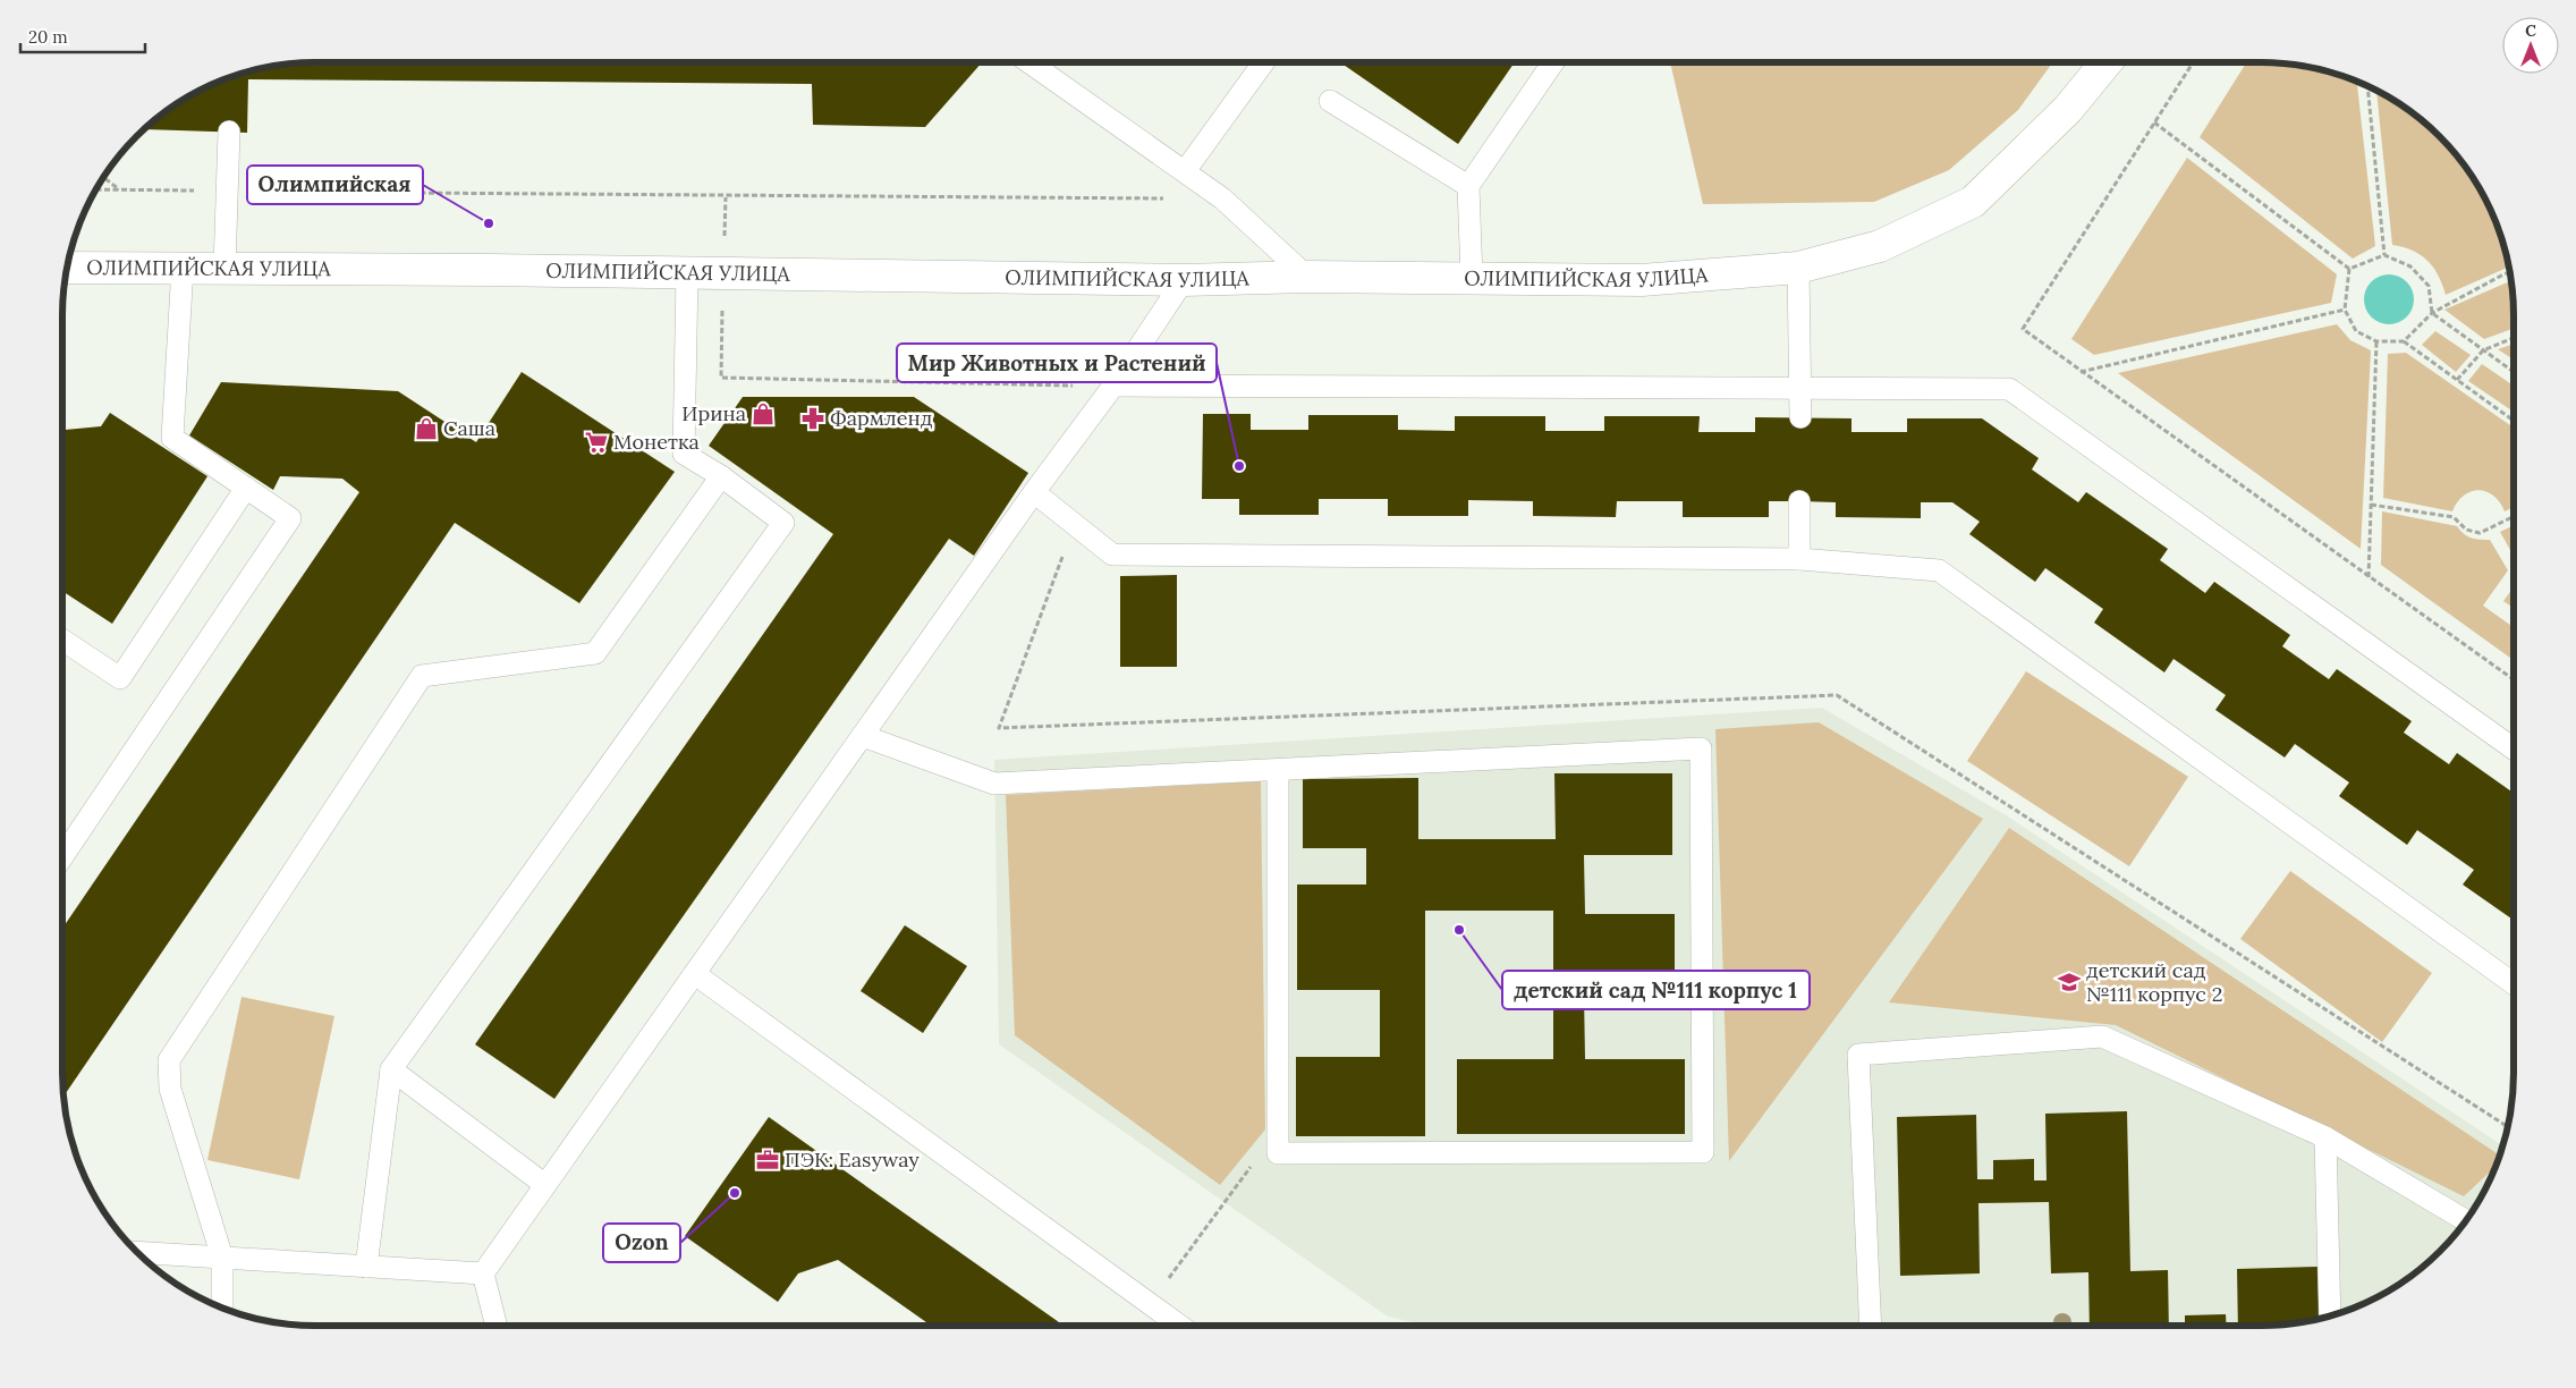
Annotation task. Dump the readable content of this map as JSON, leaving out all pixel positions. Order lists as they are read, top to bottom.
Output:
{
  "streets": {
    "street": ["ОЛИМПИЙСКАЯ УЛИЦА"]
  },
  "places": {
    "other": [
      "Олимпийская",
      "Мир Животных и Растений",
      "детский сад №111 корпус 1",
      "Ozon"
    ],
    "shop": ["Ирина", "Саша"],
    "pharmacy": ["Фармленд"],
    "supermarket": ["Монетка"],
    "school or university": ["детский сад №111 корпус 2"],
    "office": ["ПЭК: Easyway"]
  },
  "scale_bar": "20 m",
  "north": "top"
}
